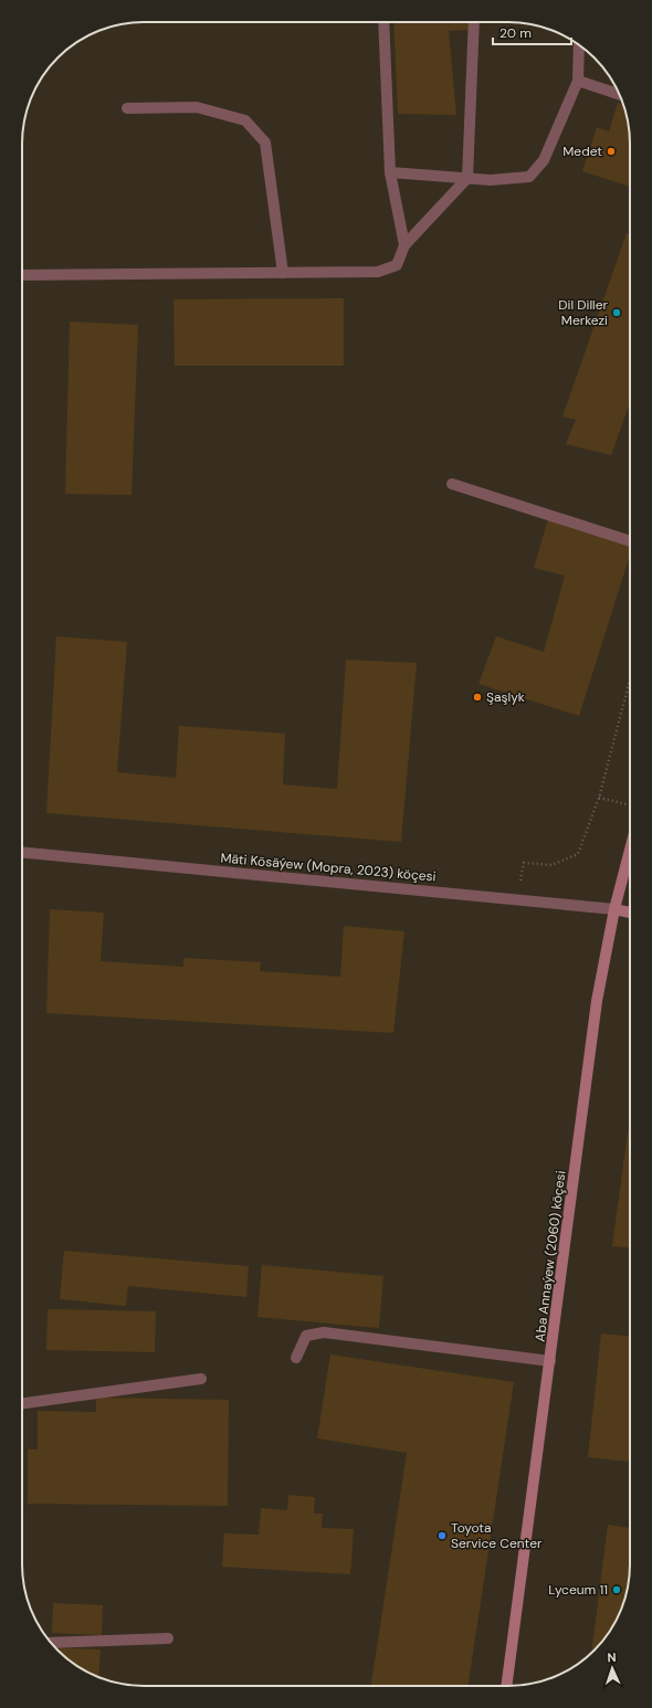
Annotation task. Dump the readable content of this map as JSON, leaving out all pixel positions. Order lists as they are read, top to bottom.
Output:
{
  "streets": {
    "street": ["Mäti Kösäýew (Mopra, 2023) köçesi", "Aba Annaýew (2060) köçesi"]
  },
  "crossings": [
    ["Mäti Kösäýew (Mopra, 2023) köçesi", "Aba Annaýew (2060) köçesi"]
  ],
  "places": [
    "Medet",
    "Dil Diller Merkezi",
    "Şaşlyk",
    "Toyota Service Center",
    "Lyceum 11"
  ],
  "scale_bar": "20 m",
  "north": "top"
}
